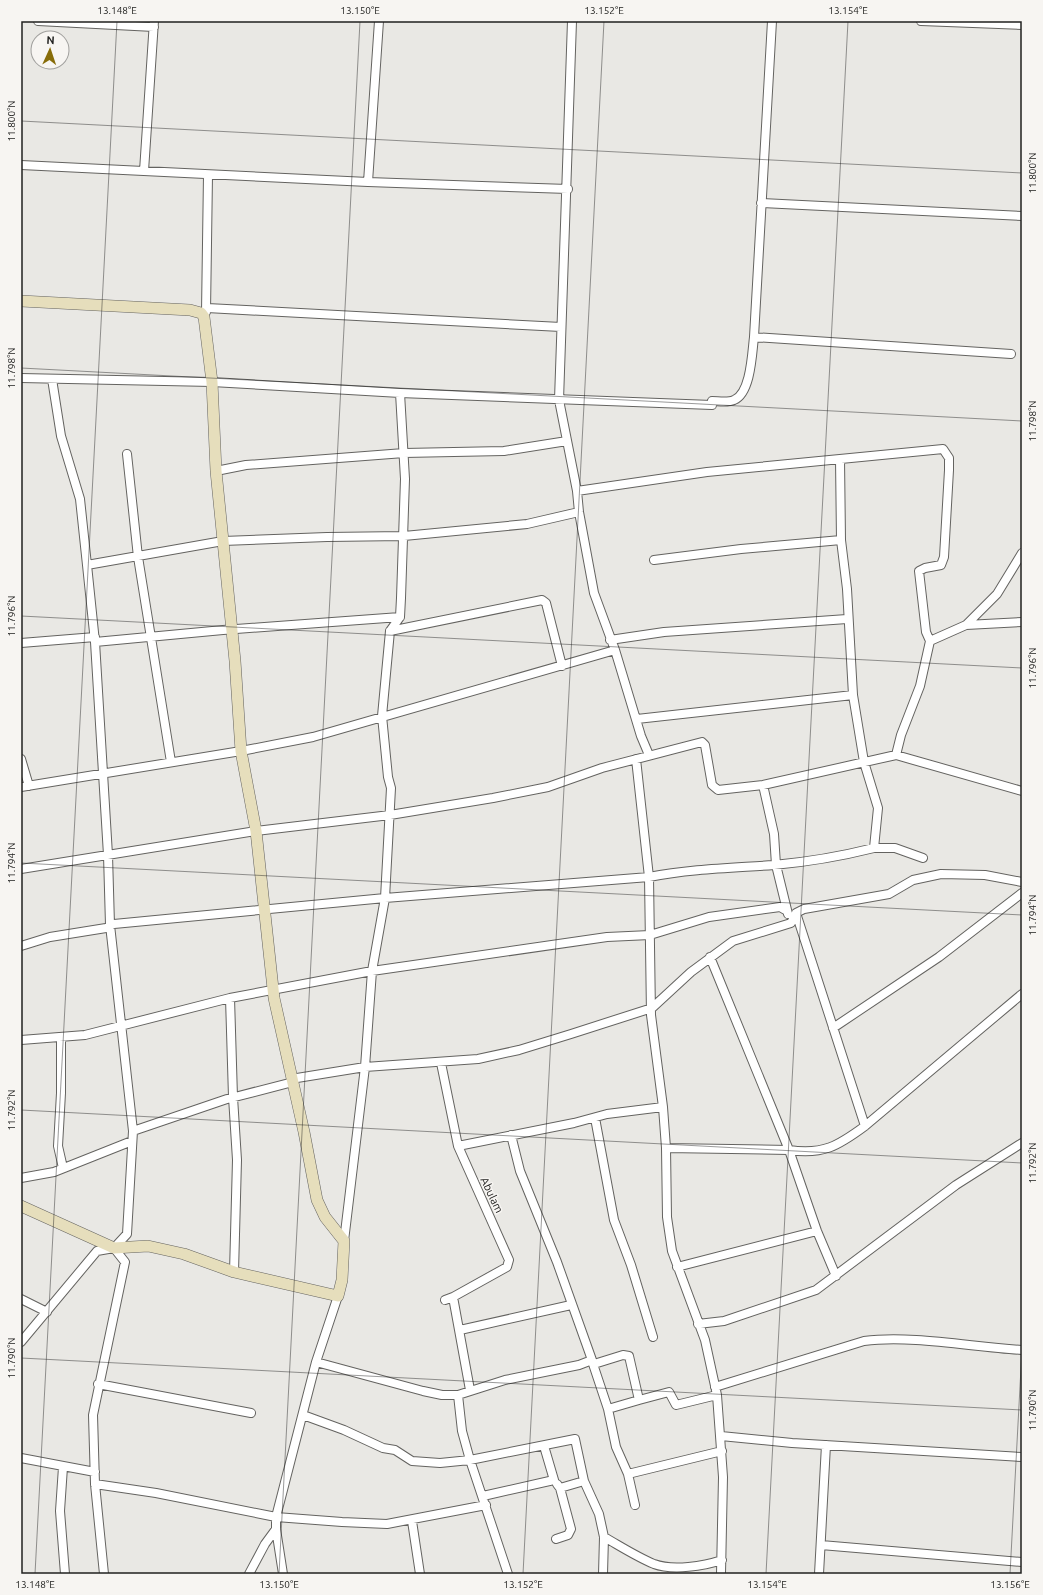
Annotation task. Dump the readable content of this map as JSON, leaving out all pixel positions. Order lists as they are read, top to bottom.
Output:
{
  "streets": {
    "street": ["Abulam"]
  },
  "north": "top",
  "coordinates": [
    "13.148°E",
    "13.150°E",
    "13.152°E",
    "13.154°E",
    "11.800°N",
    "11.798°N",
    "11.796°N",
    "11.794°N",
    "11.792°N",
    "11.790°N",
    "13.156°E"
  ]
}
